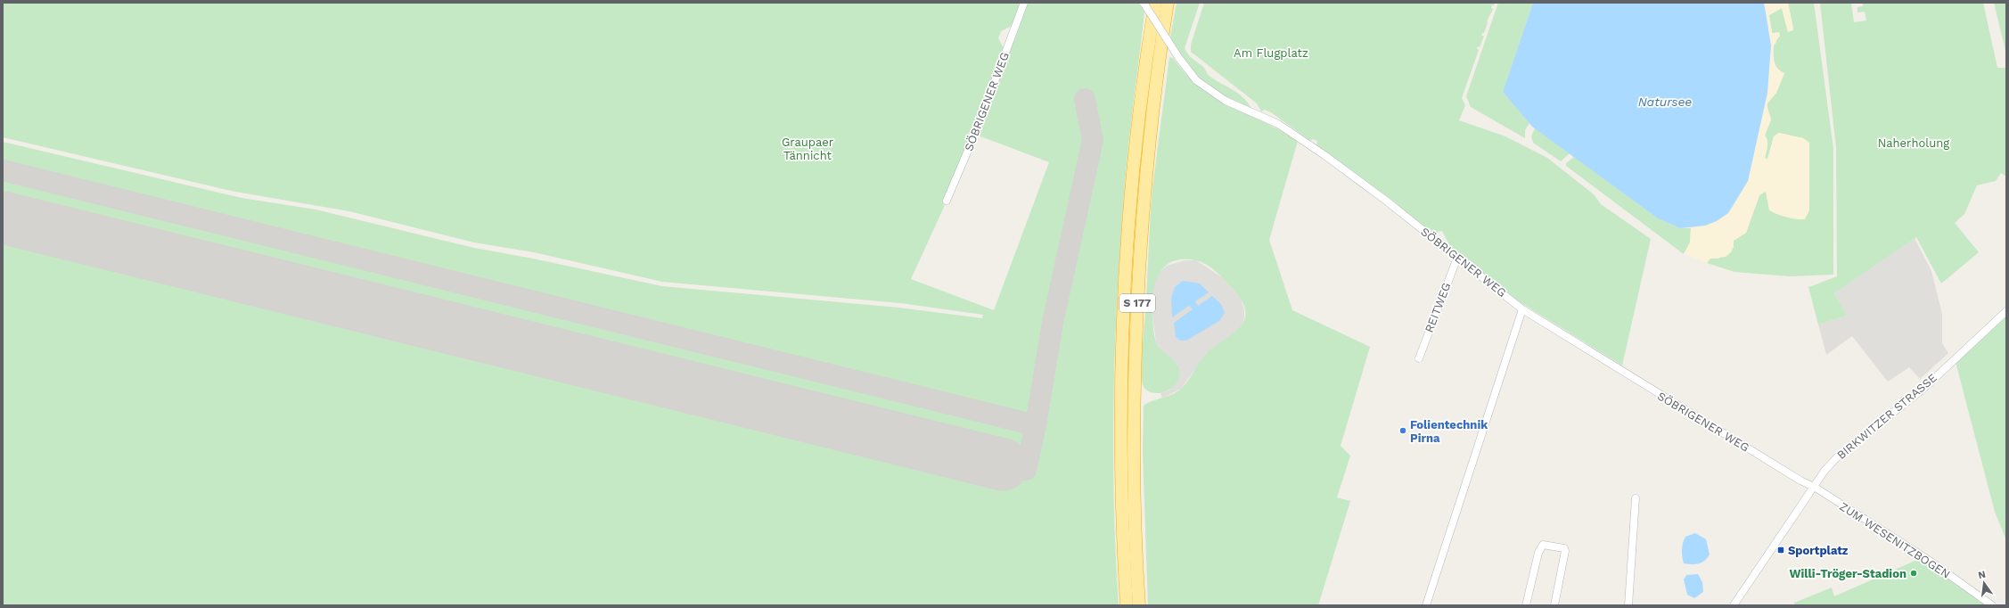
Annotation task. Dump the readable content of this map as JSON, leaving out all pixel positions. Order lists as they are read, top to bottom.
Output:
{
  "streets": {
    "highway": ["S 177"],
    "street": [
      "SÖBRIGENER WEG",
      "REITWEG",
      "BIRKWITZER STRASSE",
      "ZUM WESENITZBOGEN"
    ]
  },
  "crossings": [
    ["SÖBRIGENER WEG", "REITWEG"],
    ["SÖBRIGENER WEG", "BIRKWITZER STRASSE"],
    ["SÖBRIGENER WEG", "ZUM WESENITZBOGEN"],
    ["BIRKWITZER STRASSE", "ZUM WESENITZBOGEN"]
  ],
  "water": ["Natursee"],
  "parks": ["Am Flugplatz", "Graupaer Tännicht", "Naherholung"],
  "places": {
    "other": ["Folientechnik Pirna", "Willi-Tröger-Stadion"],
    "transit": ["Sportplatz"]
  },
  "north": "top"
}
